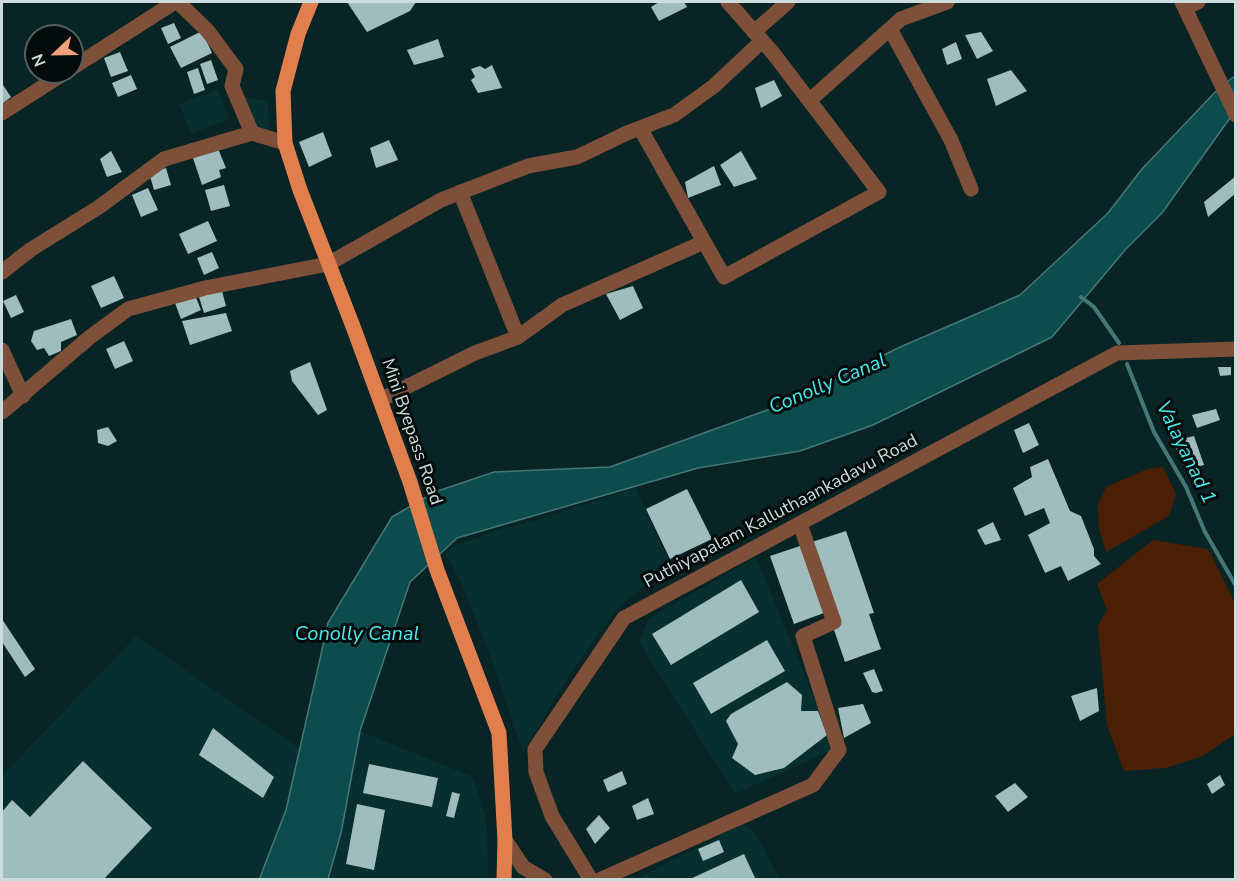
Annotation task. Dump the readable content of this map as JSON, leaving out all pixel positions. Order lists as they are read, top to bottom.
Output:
{
  "streets": {
    "main road": ["Mini Byepass Road"],
    "street": ["Puthiyapalam Kalluthaankadavu Road"]
  },
  "water": ["Conolly Canal", "Valayanad 1"],
  "north": "left"
}
